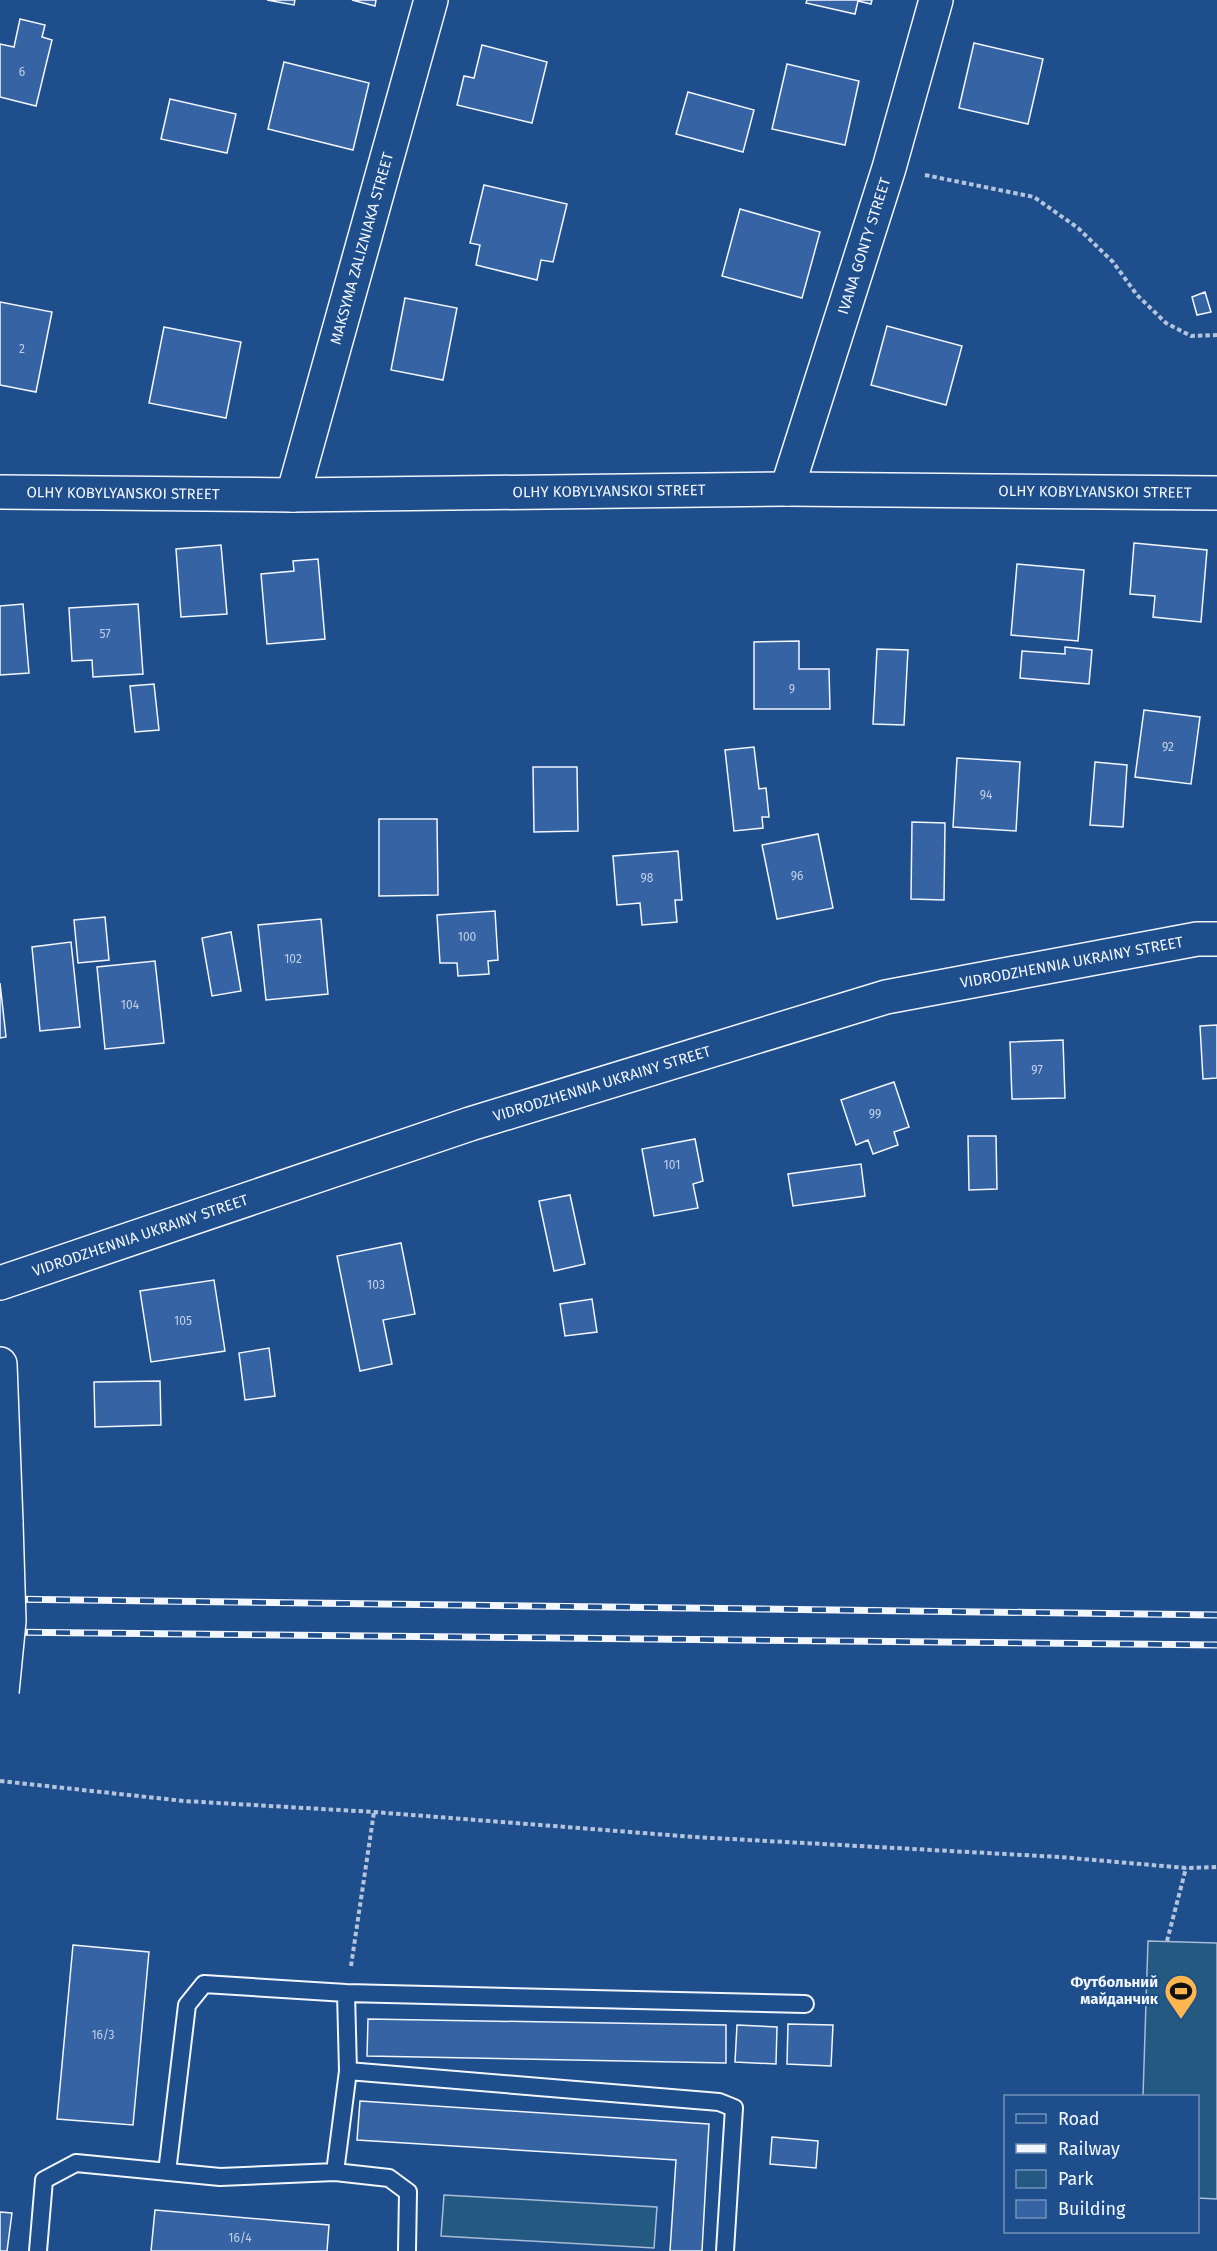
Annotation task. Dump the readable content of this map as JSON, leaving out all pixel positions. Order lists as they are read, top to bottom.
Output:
{
  "streets": {
    "street": [
      "IVANA GONTY STREET",
      "MAKSYMA ZALIZNIAKA STREET",
      "OLHY KOBYLYANSKOI STREET",
      "VIDRODZHENNIA UKRAINY STREET"
    ]
  },
  "crossings": [
    ["IVANA GONTY STREET", "OLHY KOBYLYANSKOI STREET"],
    ["MAKSYMA ZALIZNIAKA STREET", "OLHY KOBYLYANSKOI STREET"]
  ],
  "places": {
    "sports": ["Футбольний майданчик"]
  },
  "house_numbers": [
    "6",
    "2",
    "57",
    "9",
    "92",
    "94",
    "96",
    "98",
    "100",
    "102",
    "104",
    "97",
    "99",
    "101",
    "103",
    "105",
    "16/3",
    "16/4"
  ],
  "legend": [
    "Road",
    "Railway",
    "Park",
    "Building"
  ]
}
